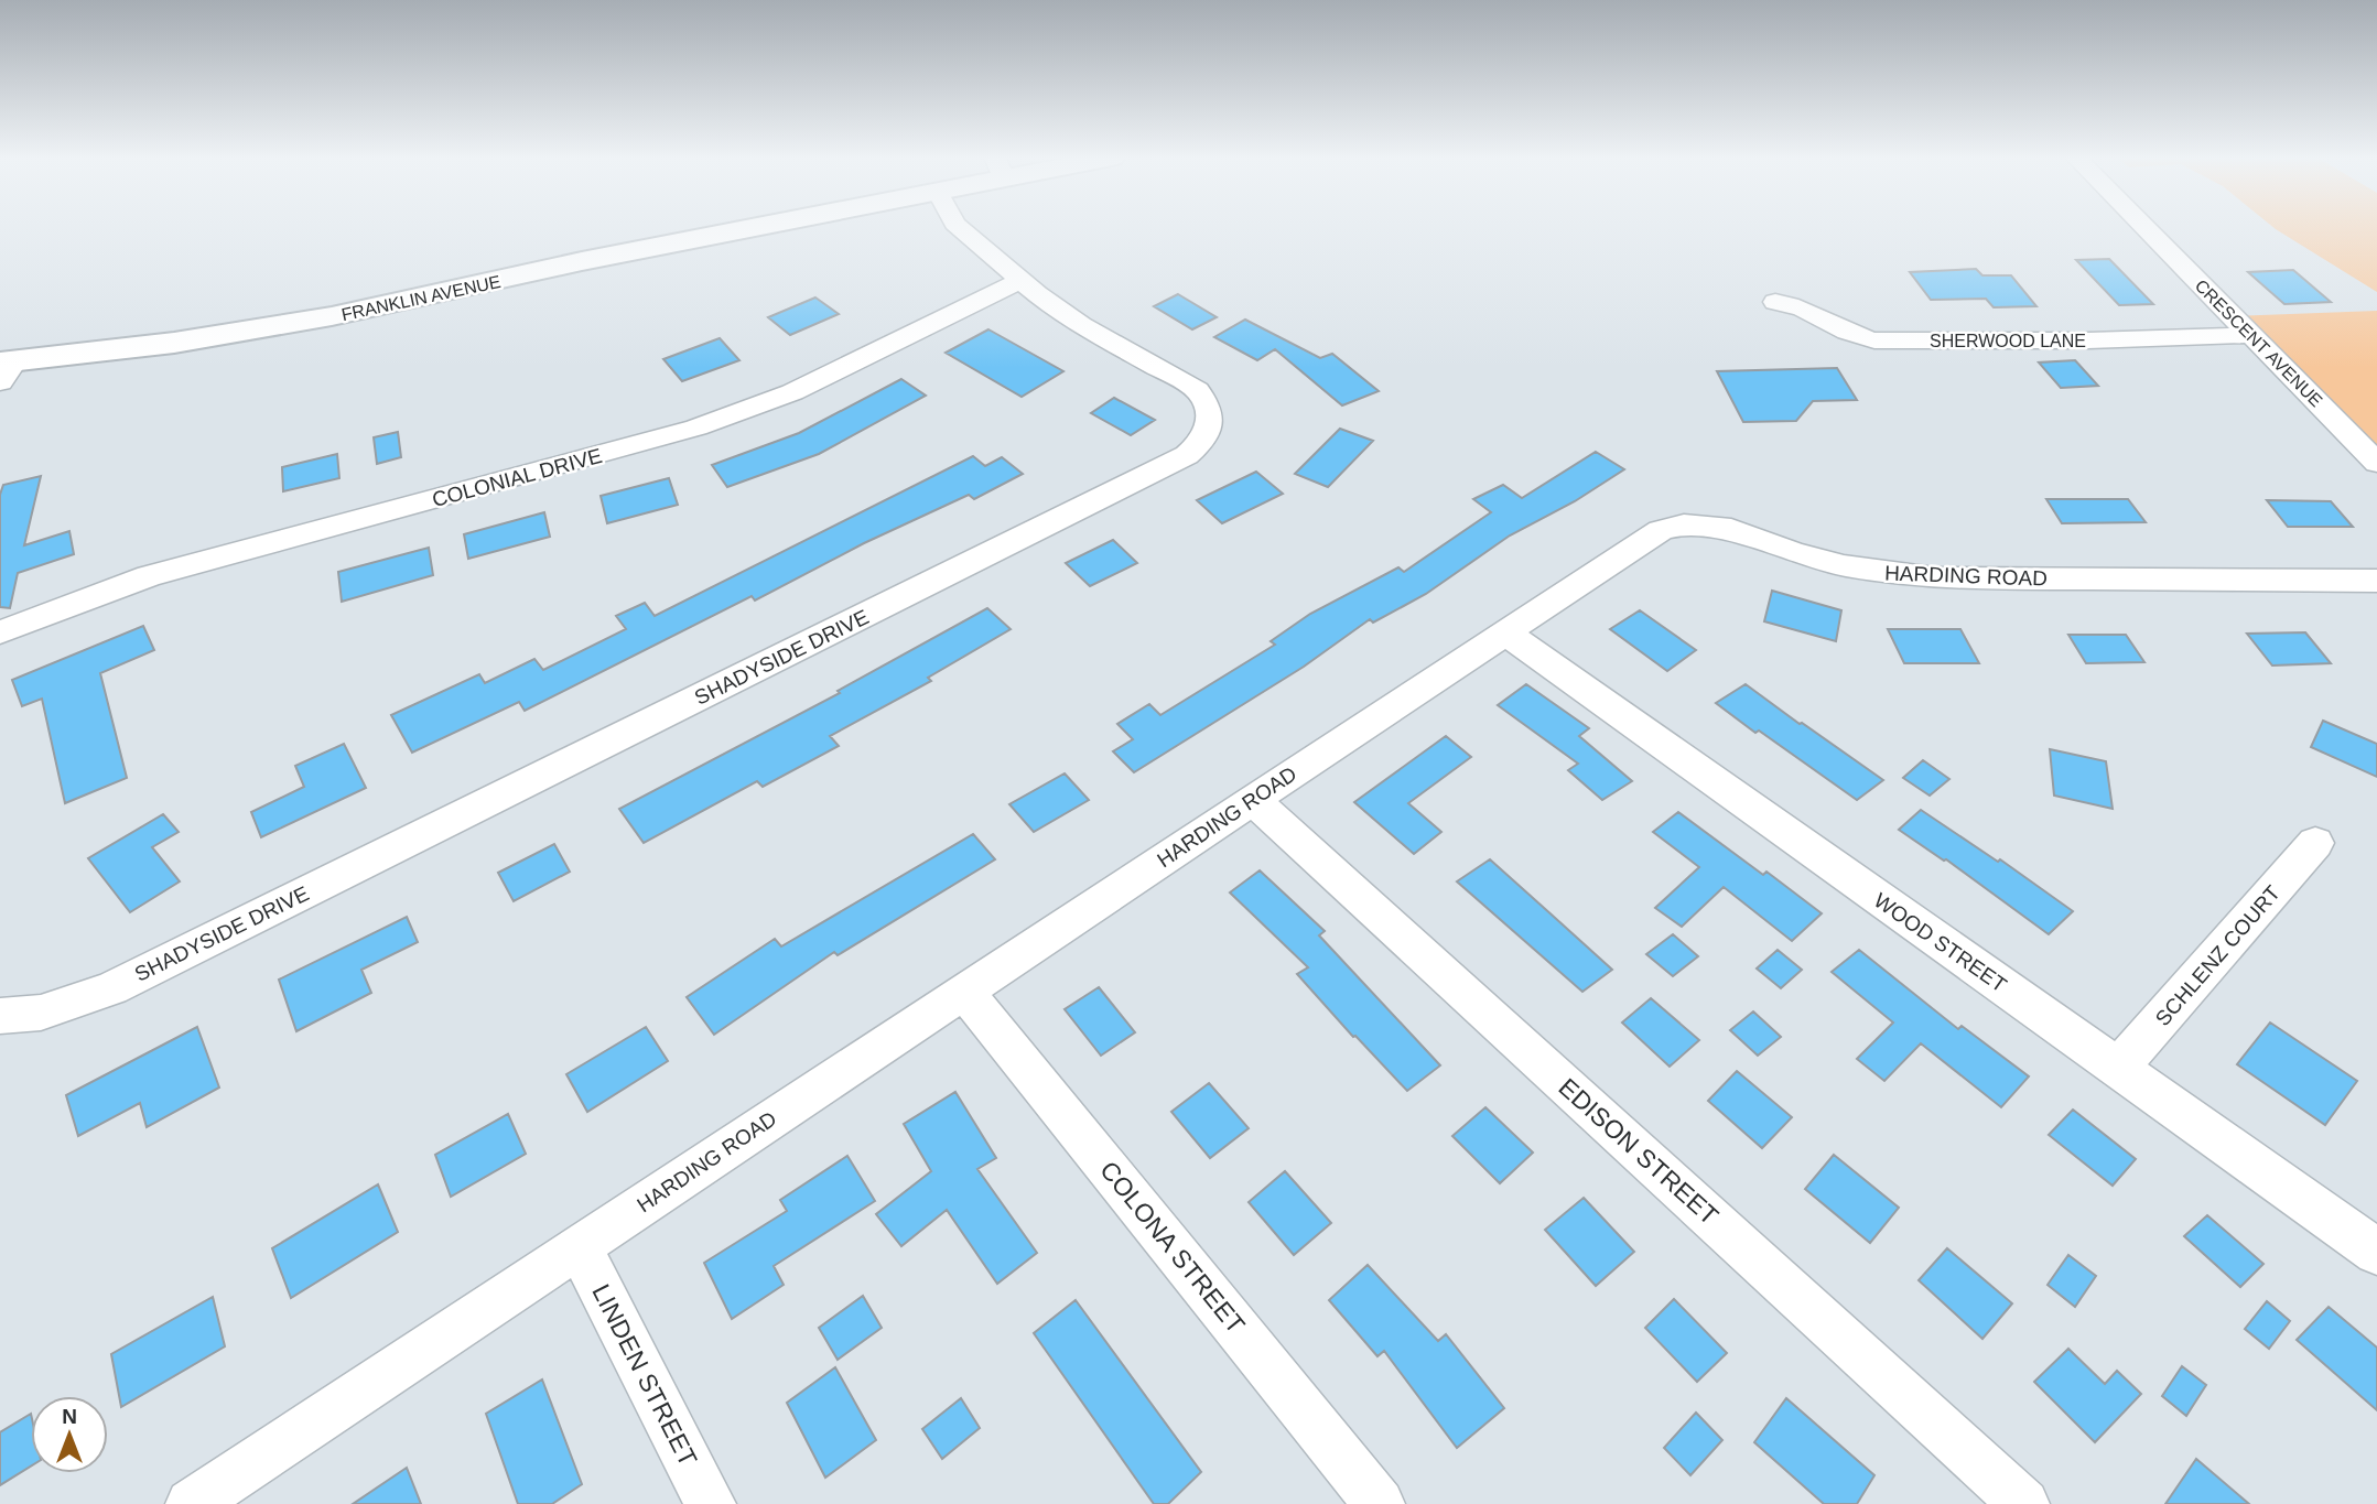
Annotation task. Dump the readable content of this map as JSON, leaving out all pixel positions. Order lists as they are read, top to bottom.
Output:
{
  "streets": {
    "main road": ["FRANKLIN AVENUE"],
    "street": [
      "SHERWOOD LANE",
      "CRESCENT AVENUE",
      "COLONIAL DRIVE",
      "HARDING ROAD",
      "SHADYSIDE DRIVE",
      "WOOD STREET",
      "SCHLENZ COURT",
      "EDISON STREET",
      "COLONA STREET",
      "LINDEN STREET"
    ]
  },
  "crossings": [
    ["SHERWOOD LANE", "CRESCENT AVENUE"],
    ["COLONIAL DRIVE", "SHADYSIDE DRIVE"],
    ["HARDING ROAD", "WOOD STREET"],
    ["HARDING ROAD", "EDISON STREET"],
    ["HARDING ROAD", "COLONA STREET"],
    ["HARDING ROAD", "LINDEN STREET"],
    ["WOOD STREET", "SCHLENZ COURT"]
  ],
  "north": "top"
}
